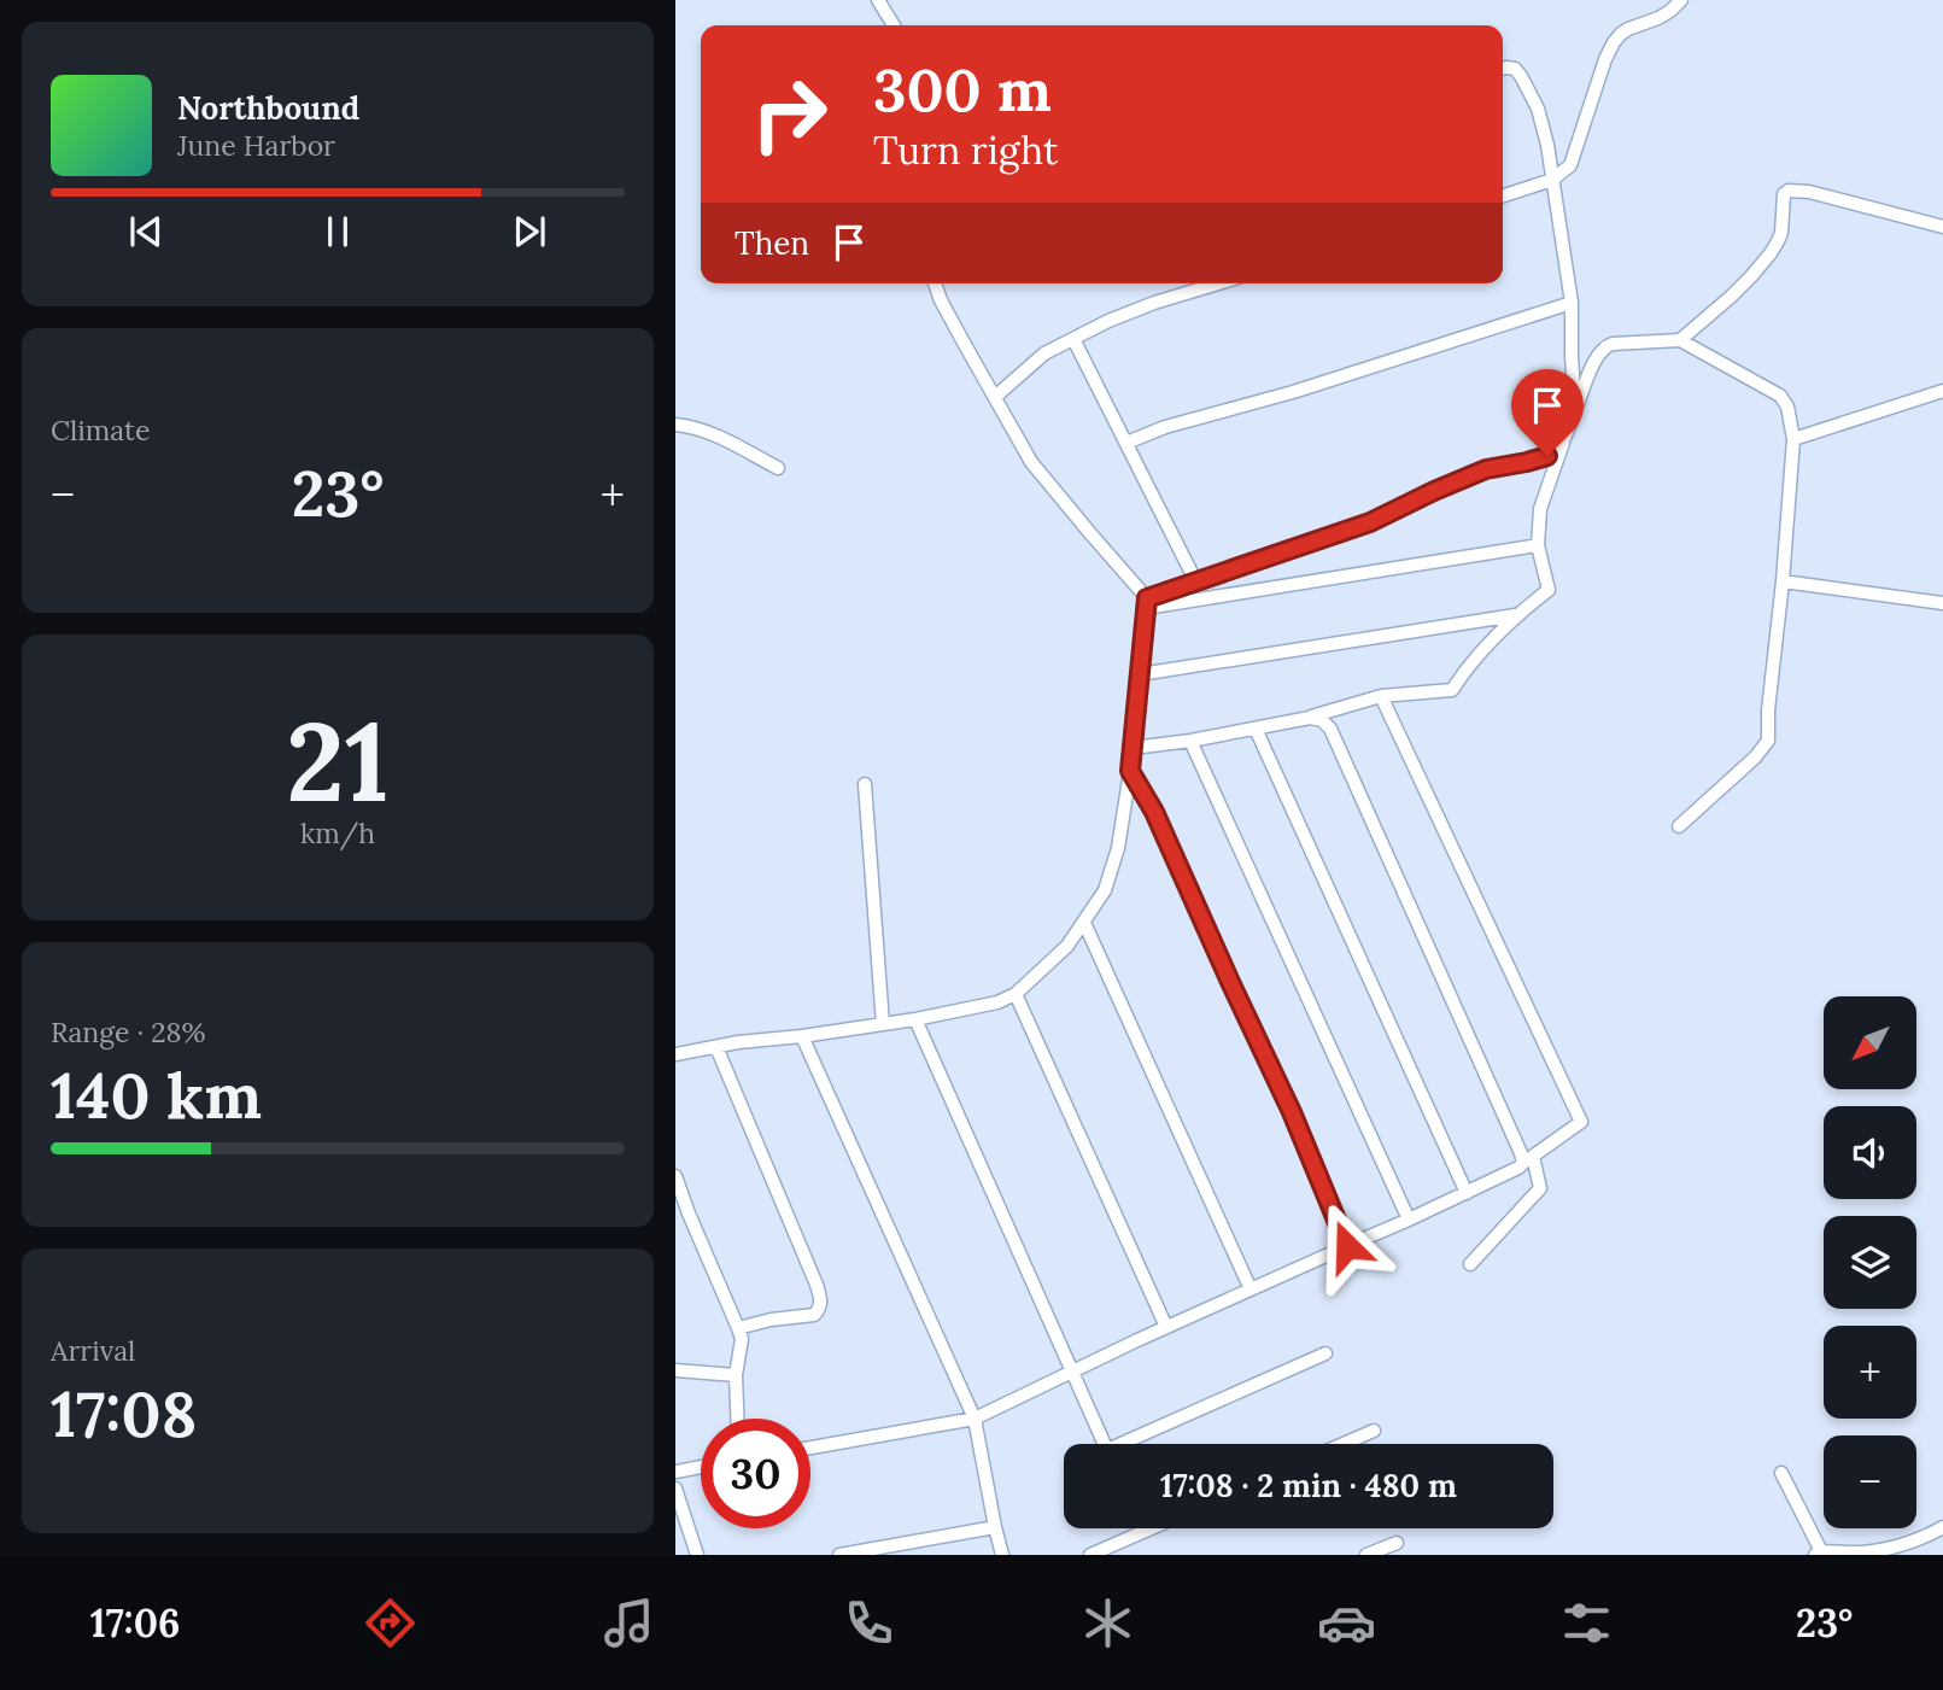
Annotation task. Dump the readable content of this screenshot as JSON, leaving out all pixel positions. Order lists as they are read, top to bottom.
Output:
{
  "north": "bottom left",
  "page": {
    "turn": ["300 m", "Turn right"],
    "song": ["Northbound", "June Harbor"],
    "then": "Then",
    "tile": [
      "Climate",
      ["21", "km/h"],
      ["Range · 28%", "140 km"],
      ["Arrival", "17:08"]
    ],
    "heat": ["−", "23°", "+"],
    "map_buttons": ["+", "−"],
    "limit": "30",
    "trip": "17:08 · 2 min · 480 m",
    "tabs": ["17:06", "23°"]
  }
}
